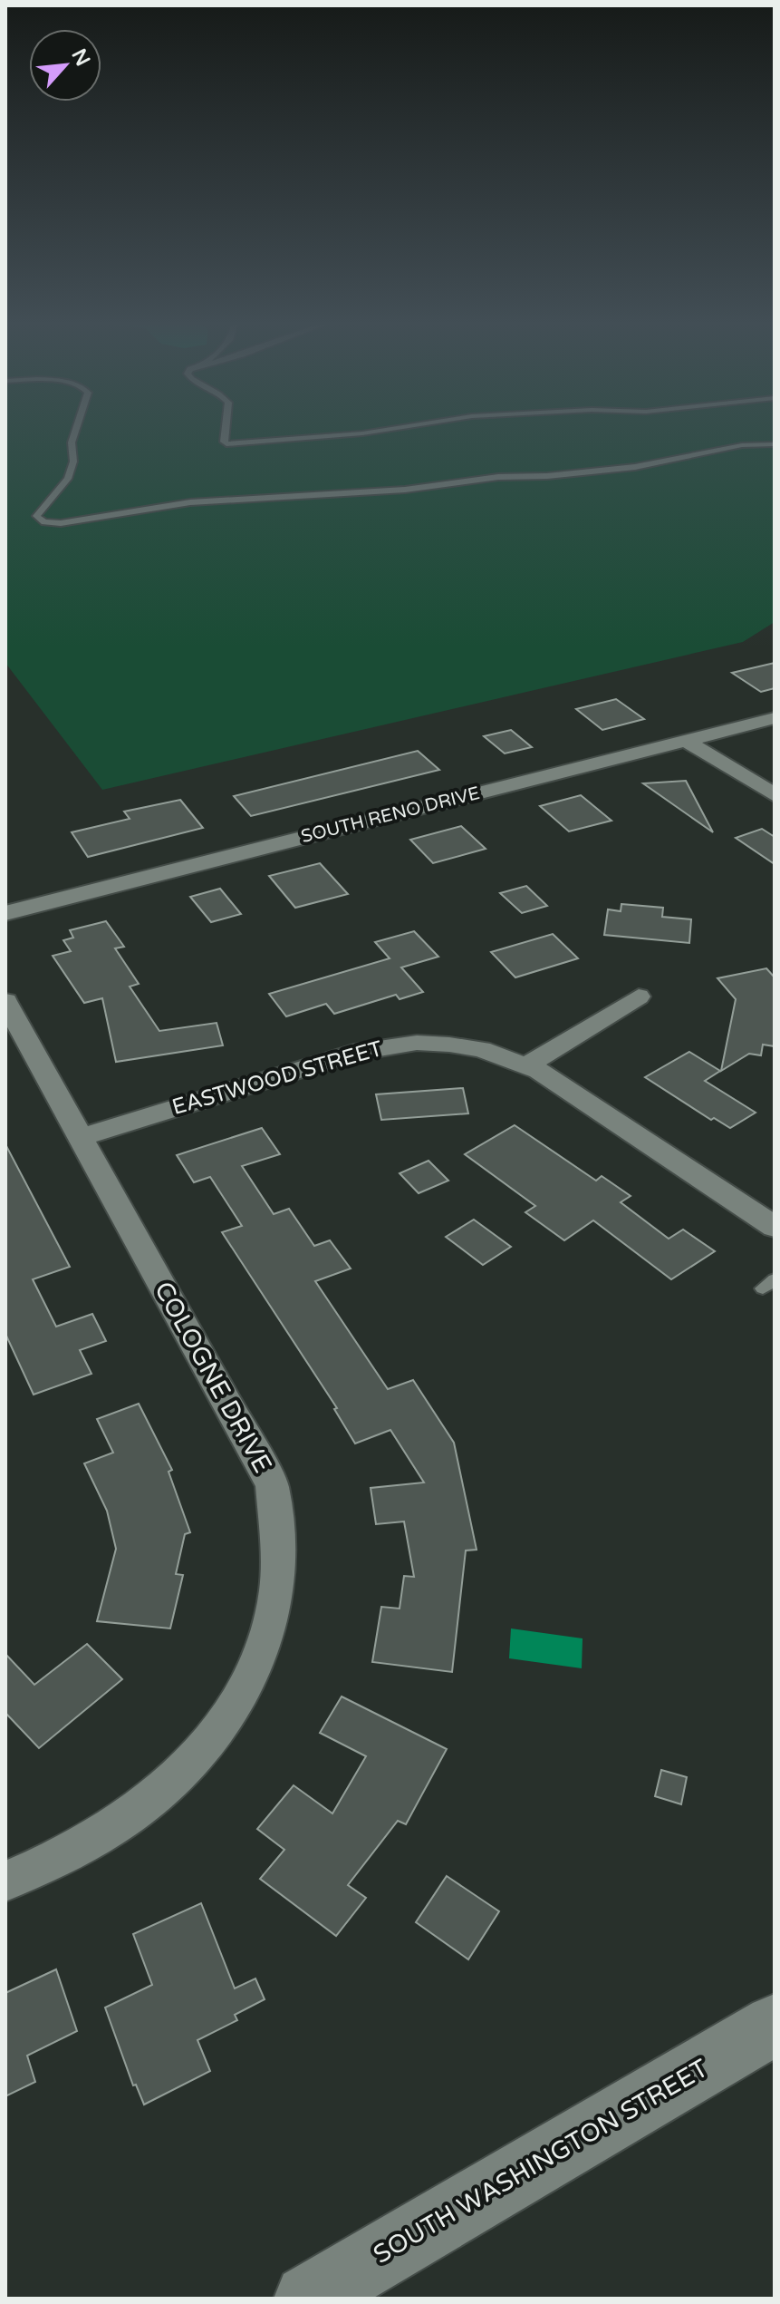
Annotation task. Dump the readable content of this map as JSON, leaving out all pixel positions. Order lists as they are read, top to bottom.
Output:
{
  "streets": {
    "street": [
      "SOUTH RENO DRIVE",
      "EASTWOOD STREET",
      "COLOGNE DRIVE",
      "SOUTH WASHINGTON STREET"
    ]
  },
  "crossings": [
    ["EASTWOOD STREET", "COLOGNE DRIVE"]
  ],
  "north": "top right"
}
